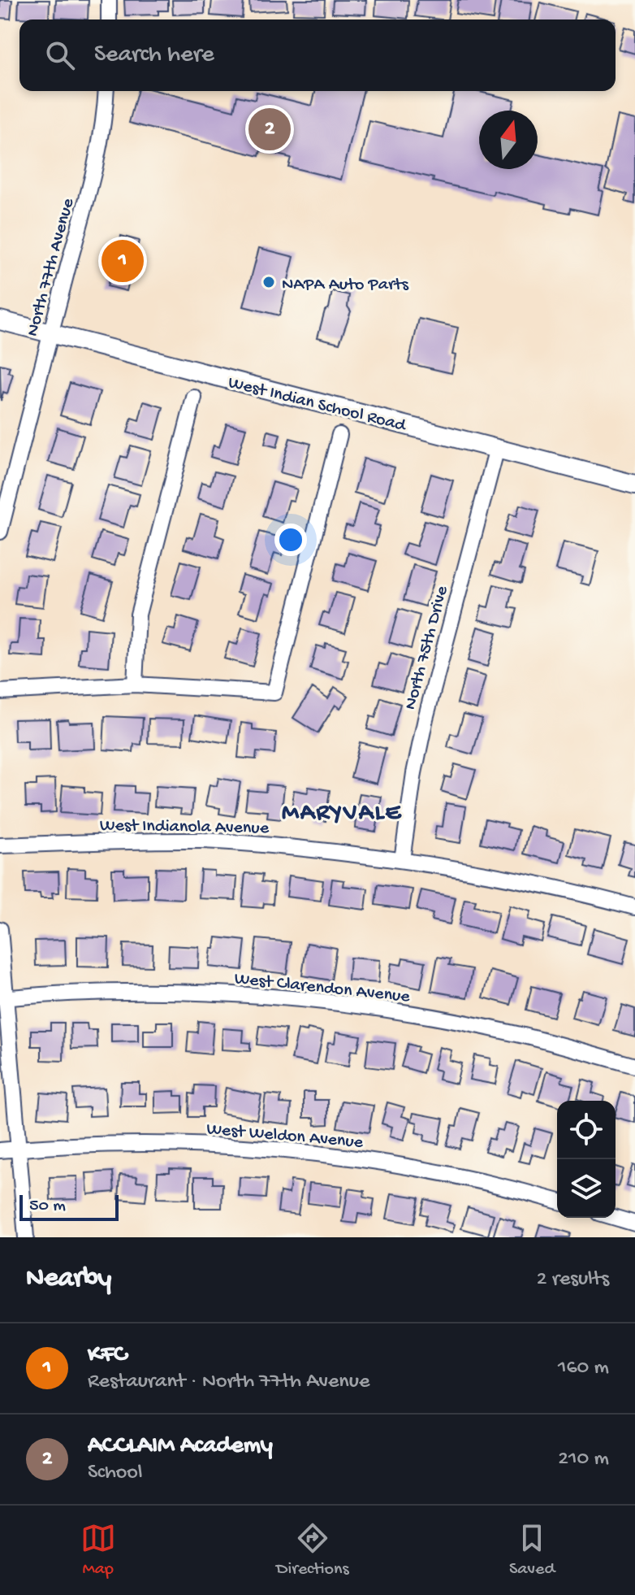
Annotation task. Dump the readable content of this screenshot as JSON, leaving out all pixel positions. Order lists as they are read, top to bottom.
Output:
{
  "streets": {
    "main road": ["West Indian School Road"],
    "street": [
      "North 77th Avenue",
      "North 75th Drive",
      "West Indianola Avenue",
      "West Clarendon Avenue",
      "West Weldon Avenue"
    ]
  },
  "crossings": [
    ["North 77th Avenue", "West Indian School Road"],
    ["West Indian School Road", "North 75th Drive"],
    ["North 75th Drive", "West Indianola Avenue"]
  ],
  "districts": ["MARYVALE"],
  "places": ["NAPA Auto Parts"],
  "scale_bar": "50 m",
  "north": "top",
  "page": {
    "search": "Search here",
    "pins": ["2", "1"],
    "scale": "50 m",
    "heading": ["Nearby", "2 results"],
    "list": [
      {
        "mark": "1",
        "name": "KFC",
        "note": "Restaurant · North 77th Avenue",
        "value": "160 m"
      },
      {
        "mark": "2",
        "name": "ACCLAIM Academy",
        "note": "School",
        "value": "210 m"
      }
    ],
    "nav": ["Map", "Directions", "Saved"]
  }
}
